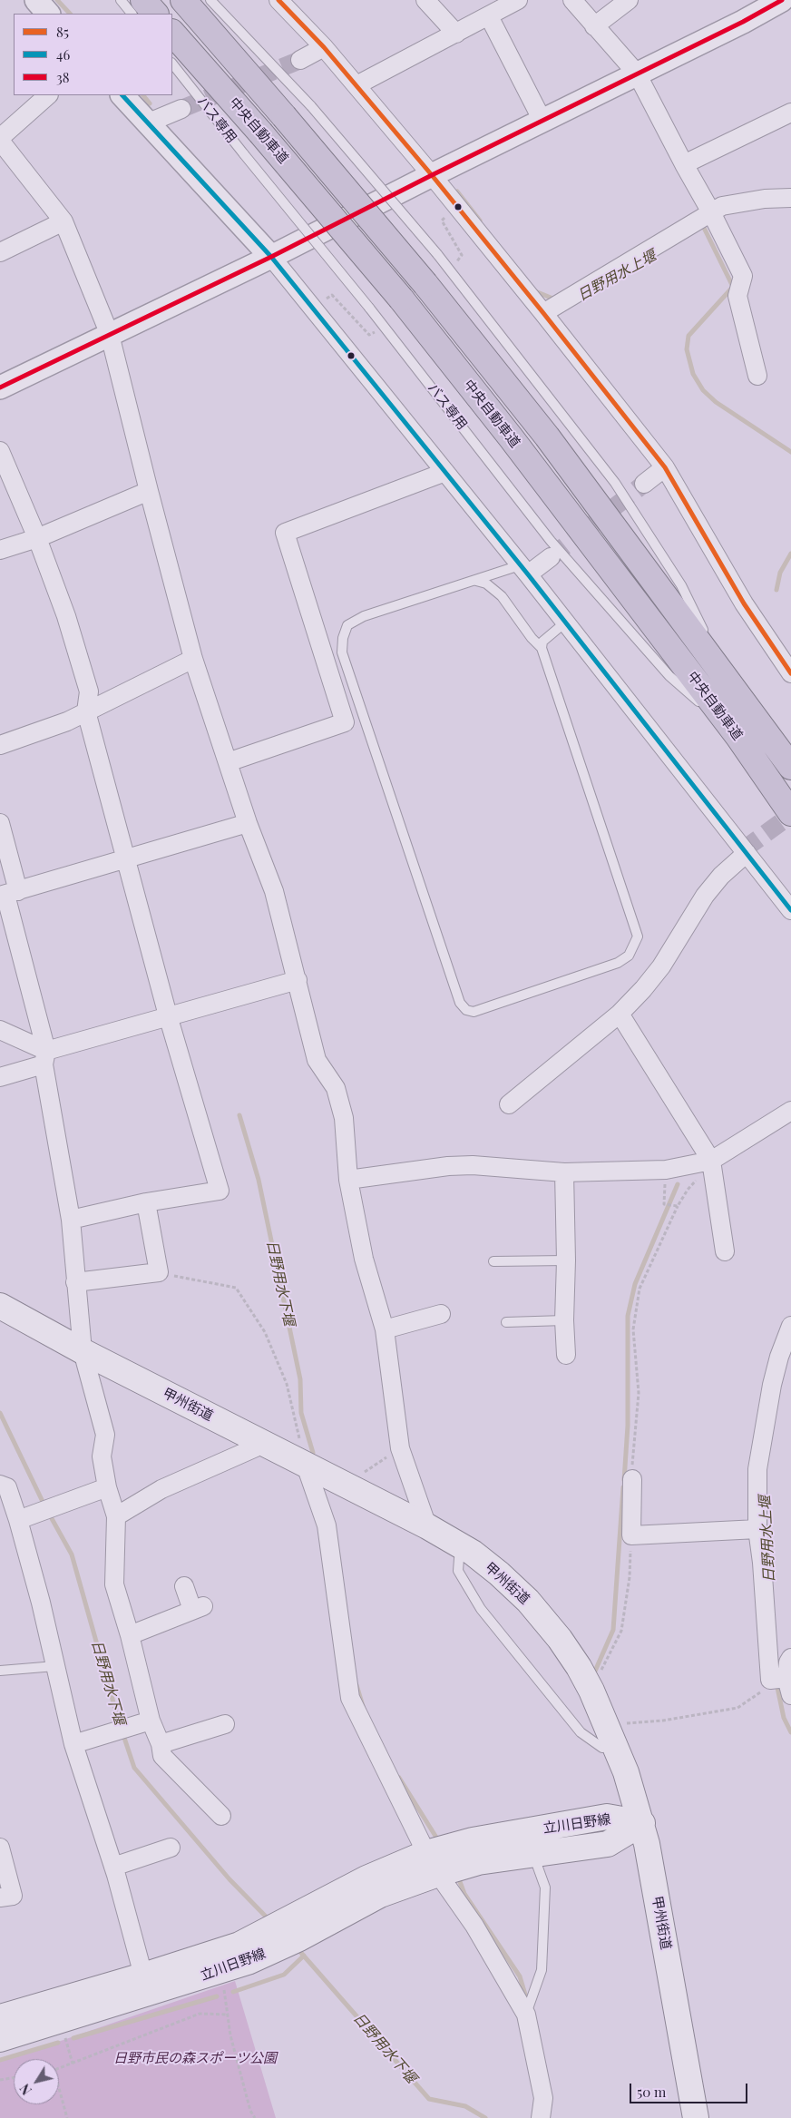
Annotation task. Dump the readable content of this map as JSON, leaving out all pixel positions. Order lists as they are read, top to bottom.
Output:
{
  "streets": {
    "highway": ["中央自動車道"],
    "main road": ["甲州街道", "立川日野線"],
    "lane": ["バス専用"]
  },
  "crossings": [
    ["バス専用", "中央自動車道"],
    ["甲州街道", "立川日野線"]
  ],
  "water": ["日野用水上堰", "日野用水下堰"],
  "parks": ["日野市民の森スポーツ公園"],
  "lines": ["transit line 85", "transit line 38", "transit line 46"],
  "legend": ["85", "46", "38"],
  "scale_bar": "50 m",
  "north": "bottom left"
}
